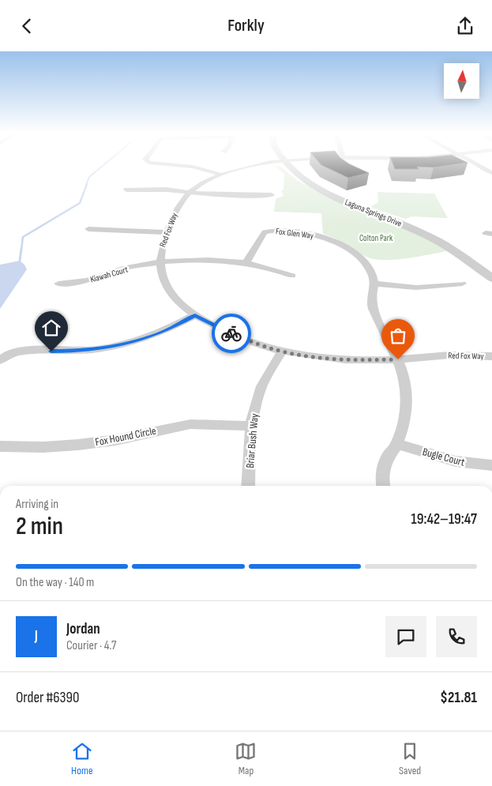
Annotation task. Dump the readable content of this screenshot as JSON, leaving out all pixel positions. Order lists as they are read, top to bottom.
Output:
{
  "streets": {
    "street": [
      "Laguna Springs Drive",
      "Red Fox Way",
      "Fox Glen Way",
      "Kiawah Court",
      "Fox Hound Circle",
      "Briar Bush Way",
      "Bugle Court"
    ]
  },
  "crossings": [
    ["Red Fox Way", "Kiawah Court"],
    ["Red Fox Way", "Briar Bush Way"],
    ["Fox Glen Way", "Kiawah Court"],
    ["Fox Hound Circle", "Briar Bush Way"]
  ],
  "parks": ["Colton Park"],
  "north": "top",
  "page": {
    "header": "Forkly",
    "heading": ["2 min", "Arriving in", "19:42–19:47"],
    "panel": [
      "Jordan",
      "Courier · 4.7",
      "Order #6390",
      "$21.81"
    ],
    "bar": "On the way · 140 m",
    "round": "J",
    "tabs": ["Home", "Map", "Saved"]
  }
}
